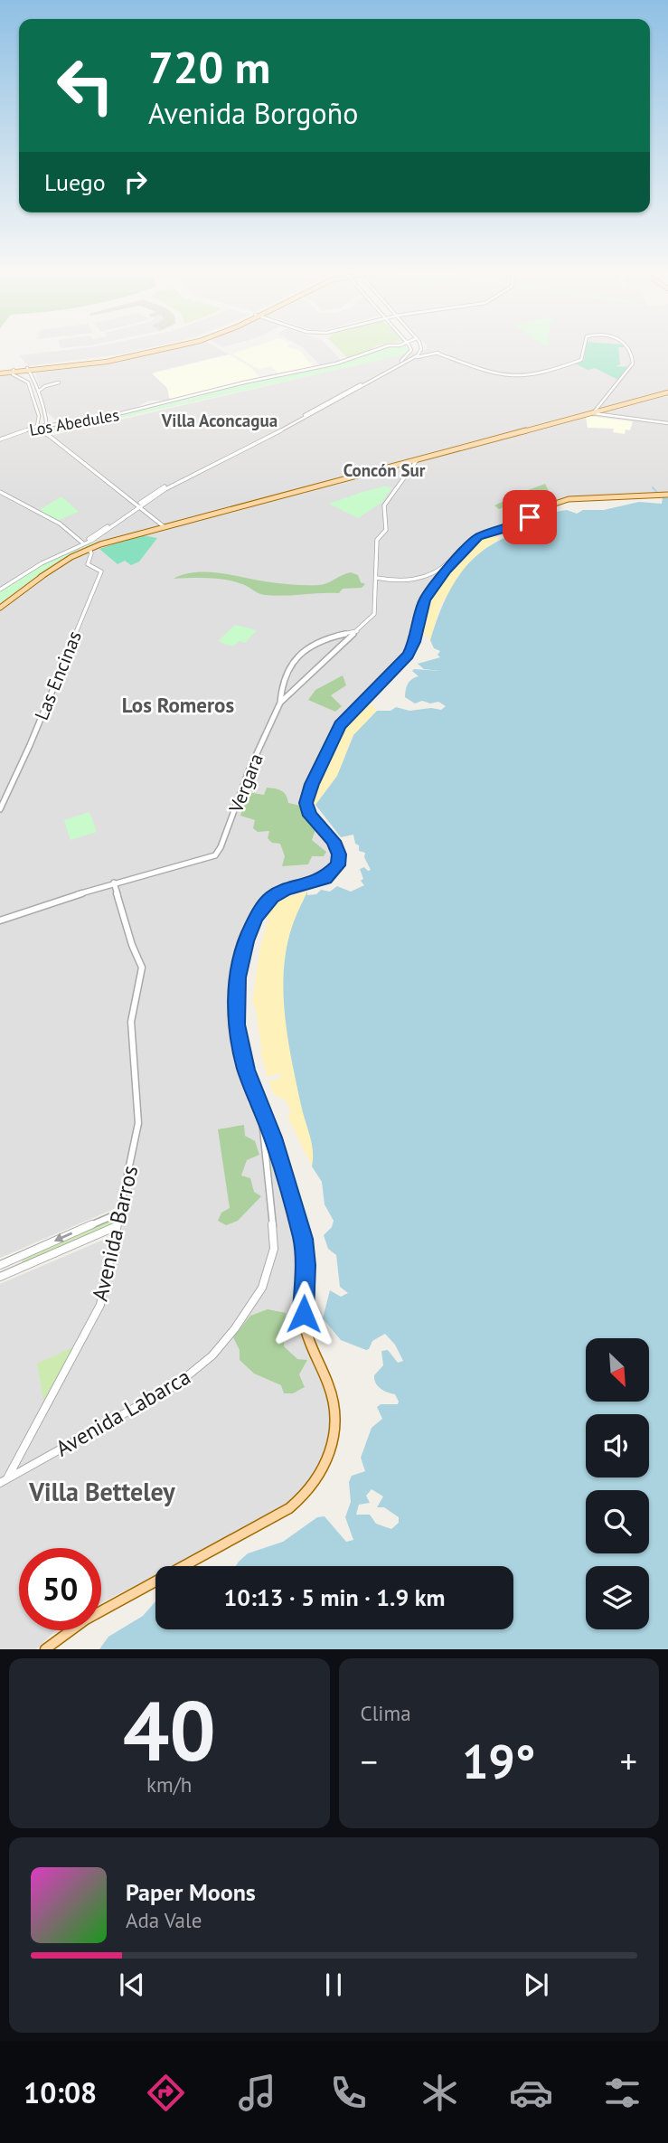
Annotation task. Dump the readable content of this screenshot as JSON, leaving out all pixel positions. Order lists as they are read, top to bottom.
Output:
{
  "streets": {
    "street": [
      "Los Abedules",
      "Las Encinas",
      "Vergara",
      "Avenida Barros",
      "Avenida Labarca"
    ]
  },
  "crossings": [
    ["Vergara", "Avenida Barros"],
    ["Avenida Barros", "Avenida Labarca"]
  ],
  "districts": [
    "Villa Aconcagua",
    "Concón Sur",
    "Los Romeros",
    "Villa Betteley"
  ],
  "north": "bottom right",
  "page": {
    "turn": ["720 m", "Avenida Borgoño"],
    "then": "Luego",
    "limit": "50",
    "trip": "10:13 · 5 min · 1.9 km",
    "tile": [
      ["40", "km/h"],
      "Clima"
    ],
    "heat": ["−", "19°", "+"],
    "song": ["Paper Moons", "Ada Vale"],
    "tabs": "10:08"
  }
}
